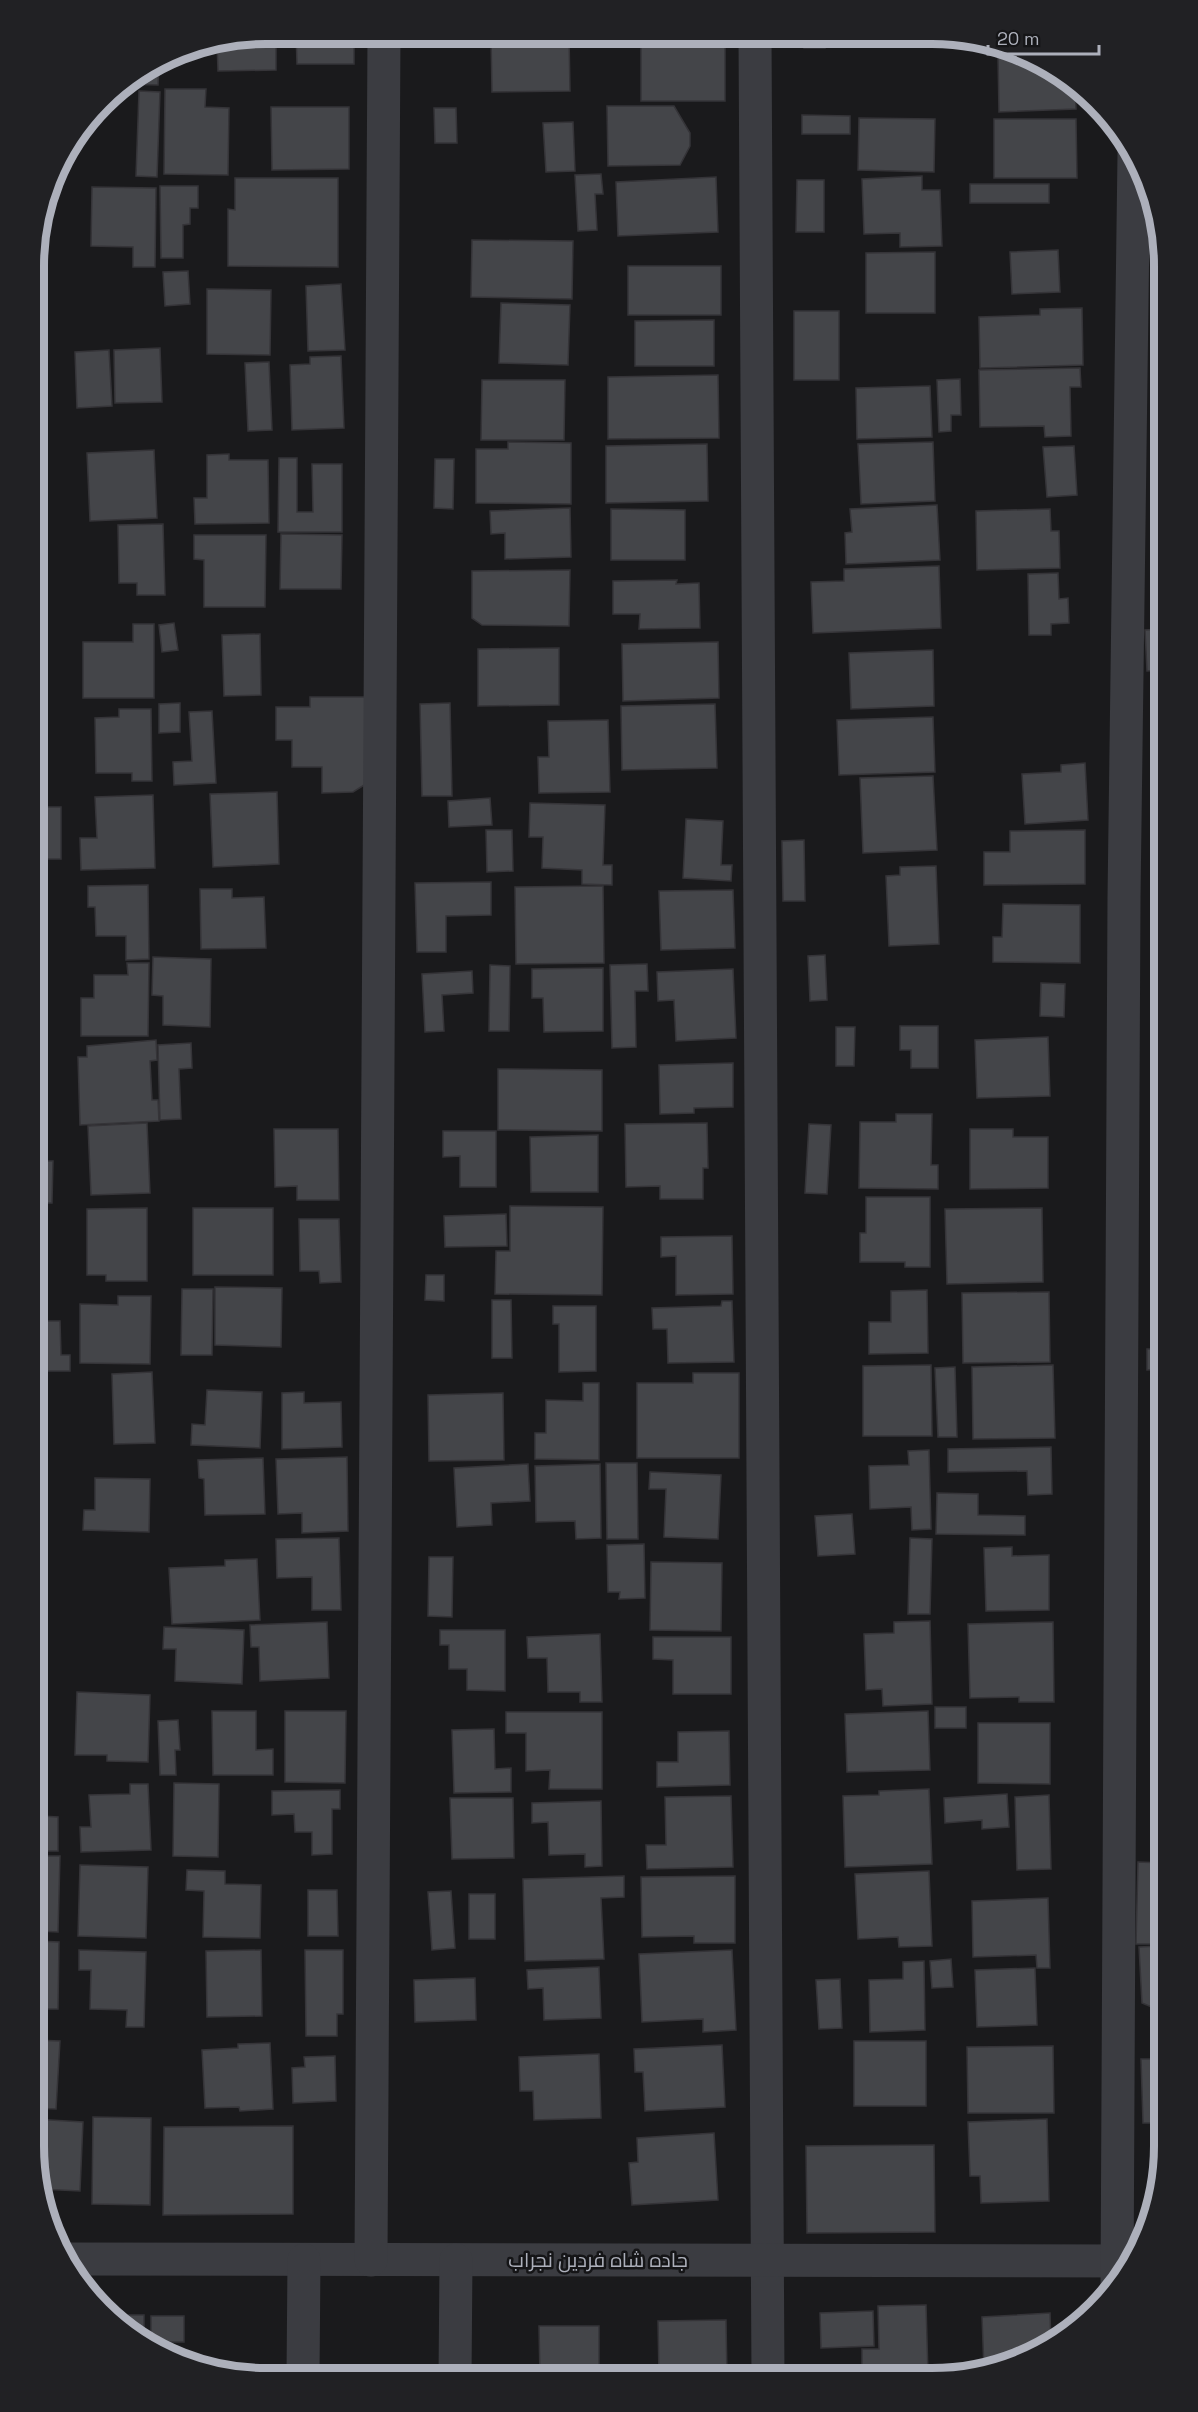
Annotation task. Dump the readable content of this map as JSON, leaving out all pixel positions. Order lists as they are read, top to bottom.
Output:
{
  "streets": {
    "street": ["جاده شاه فردین نجراب"]
  },
  "scale_bar": "20 m"
}
